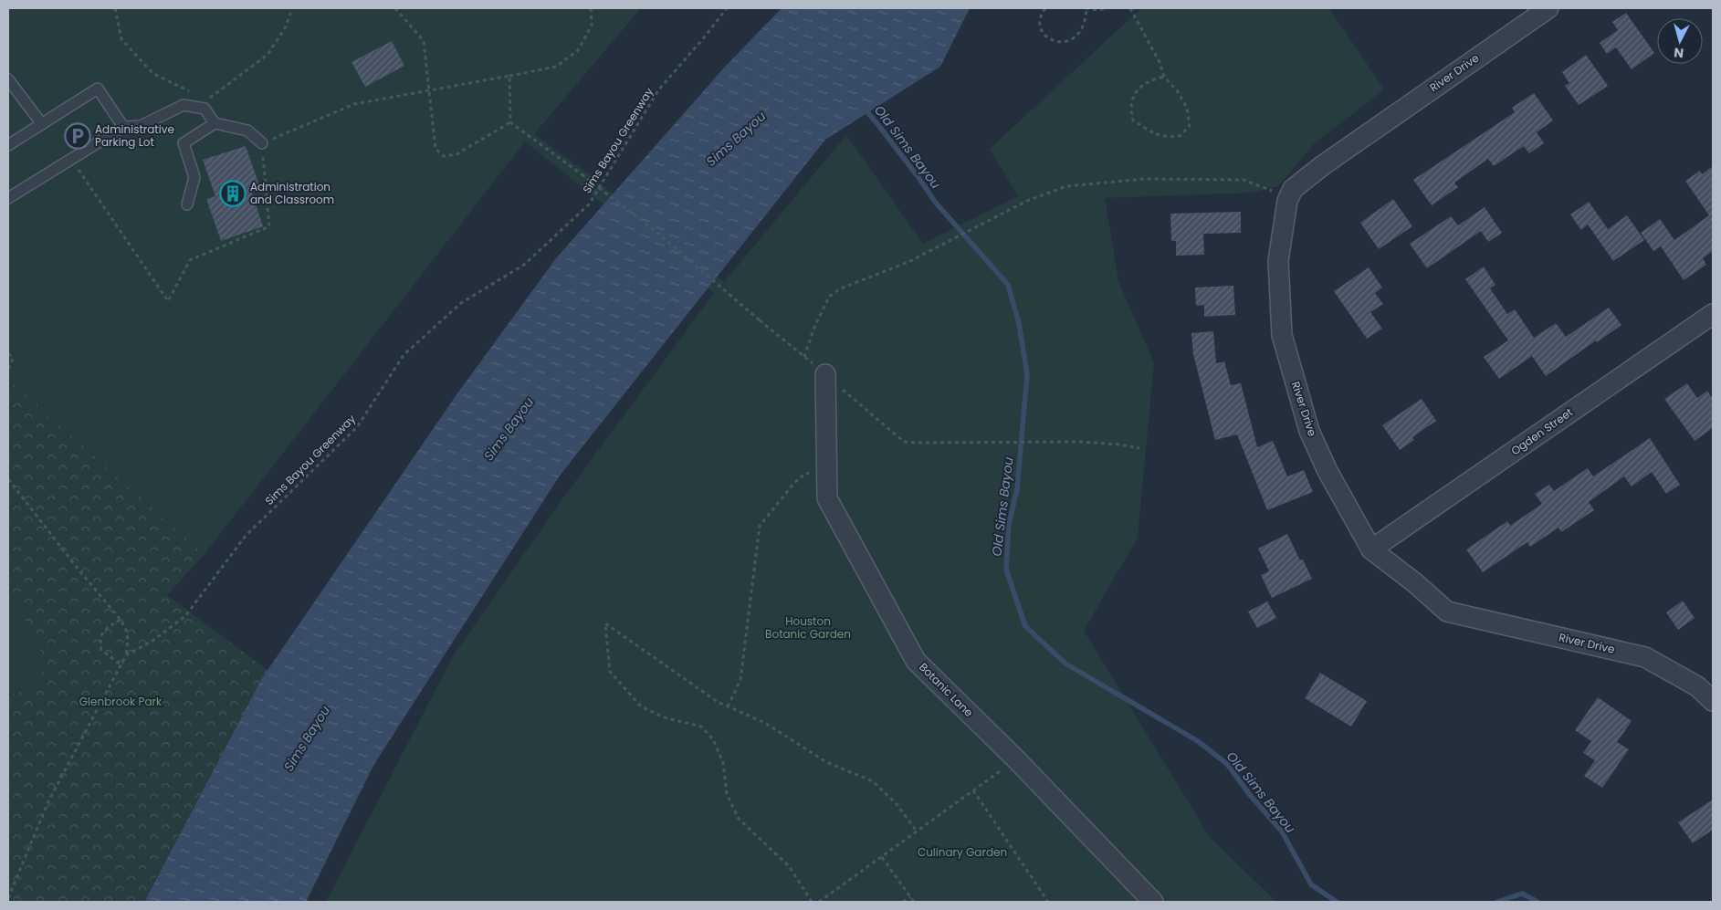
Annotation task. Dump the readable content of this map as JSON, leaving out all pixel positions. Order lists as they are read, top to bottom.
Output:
{
  "streets": {
    "street": ["River Drive", "Ogden Street", "Botanic Lane"],
    "path": ["Sims Bayou Greenway"]
  },
  "crossings": [
    ["River Drive", "Ogden Street"]
  ],
  "water": ["Sims Bayou", "Old Sims Bayou"],
  "parks": ["Houston Botanic Garden", "Glenbrook Park", "Culinary Garden"],
  "places": {
    "parking": ["Administrative Parking Lot"],
    "building": ["Administration and Classroom"]
  },
  "north": "bottom"
}
